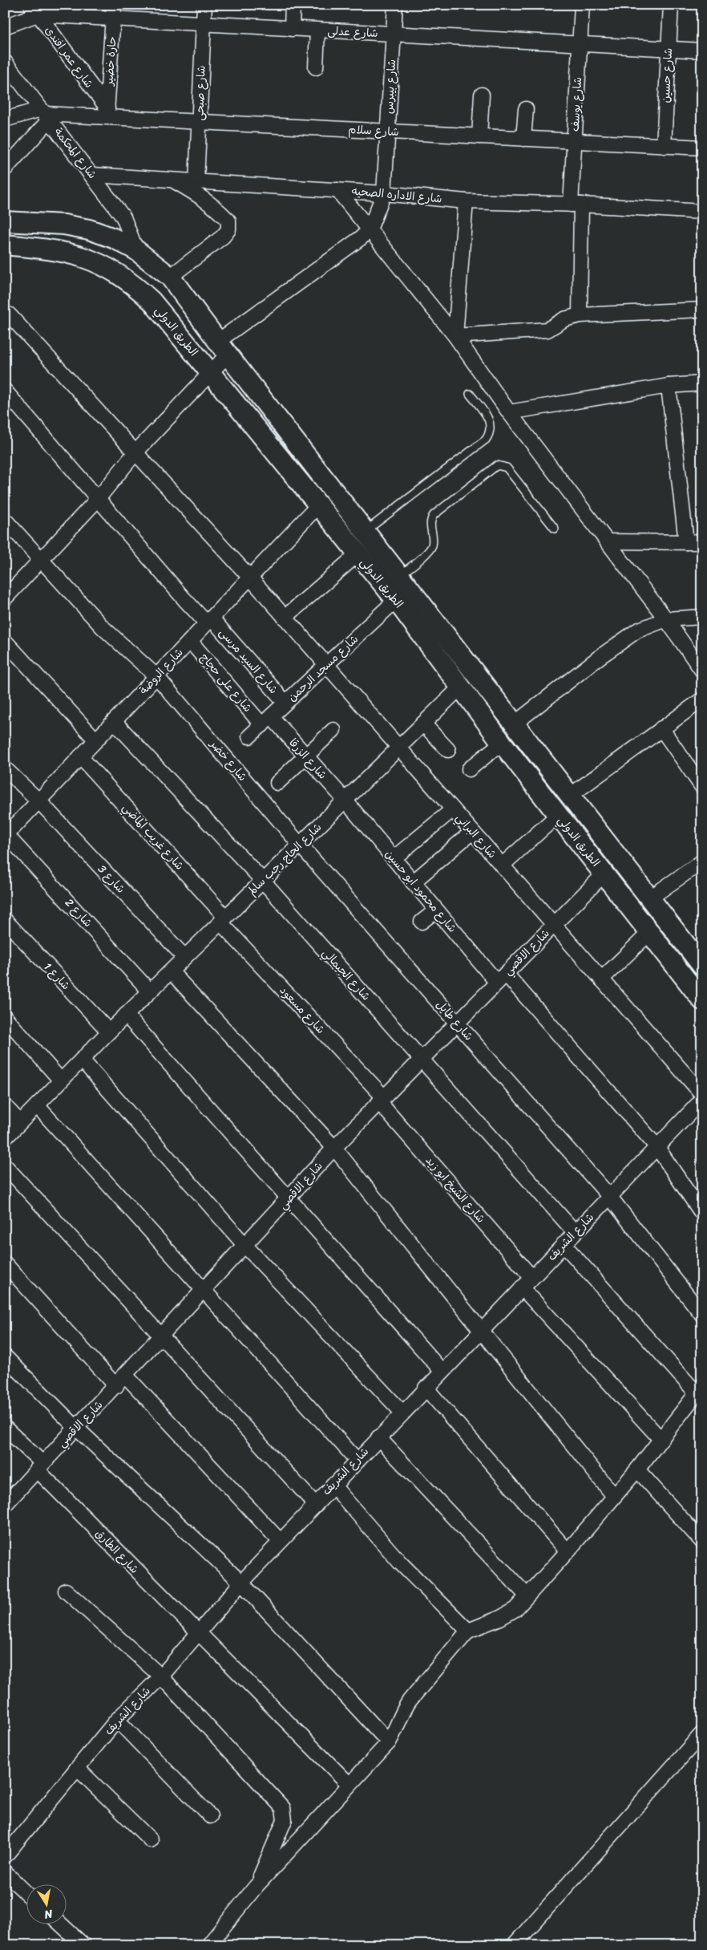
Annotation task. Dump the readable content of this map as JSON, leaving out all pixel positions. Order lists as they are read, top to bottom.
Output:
{
  "streets": {
    "street": [
      "شارع عدلى",
      "شارع عمر افندى",
      "حارة خضير",
      "شارع حسين",
      "شارع بيبرس",
      "شارع صبحى",
      "شارع يوسف",
      "شارع سلام",
      "شارع المحكمة",
      "شارع الاداره الصحيه",
      "الطريق الدولي",
      "شارع السيد مرسى",
      "شارع مسجد الرحمن",
      "شارع الروضة",
      "شارع على حجاج",
      "شارع الزرقا",
      "شارع خضر",
      "شارع البراني",
      "شارع غريب الماضي",
      "شارع الحاج رجب سالم",
      "شارع 3",
      "شارع محمود ابو حسين",
      "شارع 2",
      "شارع الاقصي",
      "شارع الجيمالي",
      "شارع 1",
      "شارع مسعود",
      "شارع طايل",
      "شارع الشيخ ابو زيد",
      "شارع الشريف",
      "شارع الطارق"
    ]
  },
  "crossings": [
    ["شارع عدلى", "شارع عمر افندى"],
    ["شارع عدلى", "حارة خضير"],
    ["شارع عدلى", "شارع حسين"],
    ["شارع عدلى", "شارع بيبرس"],
    ["شارع عدلى", "شارع صبحى"],
    ["شارع عدلى", "شارع يوسف"],
    ["شارع عمر افندى", "حارة خضير"],
    ["شارع عمر افندى", "شارع سلام"],
    ["حارة خضير", "شارع سلام"],
    ["شارع حسين", "شارع سلام"],
    ["شارع بيبرس", "شارع سلام"],
    ["شارع بيبرس", "شارع الاداره الصحيه"],
    ["شارع صبحى", "شارع سلام"],
    ["شارع صبحى", "شارع الاداره الصحيه"],
    ["شارع يوسف", "شارع سلام"],
    ["شارع يوسف", "شارع الاداره الصحيه"],
    ["شارع سلام", "شارع المحكمة"],
    ["شارع المحكمة", "شارع الاداره الصحيه"],
    ["شارع المحكمة", "الطريق الدولي"],
    ["الطريق الدولي", "شارع مسجد الرحمن"],
    ["الطريق الدولي", "شارع الروضة"],
    ["الطريق الدولي", "شارع الحاج رجب سالم"],
    ["الطريق الدولي", "شارع الاقصي"],
    ["شارع السيد مرسى", "شارع مسجد الرحمن"],
    ["شارع السيد مرسى", "شارع الروضة"],
    ["شارع مسجد الرحمن", "شارع على حجاج"],
    ["شارع مسجد الرحمن", "شارع الزرقا"],
    ["شارع مسجد الرحمن", "شارع البراني"],
    ["شارع الروضة", "شارع على حجاج"],
    ["شارع الروضة", "شارع خضر"],
    ["شارع الروضة", "شارع البراني"],
    ["شارع الروضة", "شارع غريب الماضي"],
    ["شارع الروضة", "شارع 3"],
    ["شارع الروضة", "شارع 2"],
    ["شارع الروضة", "شارع الجيمالي"],
    ["شارع على حجاج", "شارع الزرقا"],
    ["شارع الزرقا", "شارع الحاج رجب سالم"],
    ["شارع الزرقا", "شارع محمود ابو حسين"],
    ["شارع خضر", "شارع الحاج رجب سالم"],
    ["شارع خضر", "شارع طايل"],
    ["شارع البراني", "شارع الحاج رجب سالم"],
    ["شارع البراني", "شارع الاقصي"],
    ["شارع البراني", "شارع الشريف"],
    ["شارع غريب الماضي", "شارع الحاج رجب سالم"],
    ["شارع غريب الماضي", "شارع مسعود"],
    ["شارع الحاج رجب سالم", "شارع 3"],
    ["شارع الحاج رجب سالم", "شارع محمود ابو حسين"],
    ["شارع الحاج رجب سالم", "شارع 2"],
    ["شارع الحاج رجب سالم", "شارع الجيمالي"],
    ["شارع الحاج رجب سالم", "شارع 1"],
    ["شارع الحاج رجب سالم", "شارع مسعود"],
    ["شارع الحاج رجب سالم", "شارع طايل"],
    ["شارع محمود ابو حسين", "شارع الاقصي"],
    ["شارع محمود ابو حسين", "شارع الشريف"],
    ["شارع الاقصي", "شارع الجيمالي"],
    ["شارع الاقصي", "شارع مسعود"],
    ["شارع الاقصي", "شارع طايل"],
    ["شارع الاقصي", "شارع الشيخ ابو زيد"],
    ["شارع الاقصي", "شارع الطارق"],
    ["شارع الجيمالي", "شارع الشريف"],
    ["شارع مسعود", "شارع الشيخ ابو زيد"],
    ["شارع طايل", "شارع الشريف"],
    ["شارع الشيخ ابو زيد", "شارع الشريف"],
    ["شارع الشريف", "شارع الطارق"]
  ],
  "north": "bottom"
}
